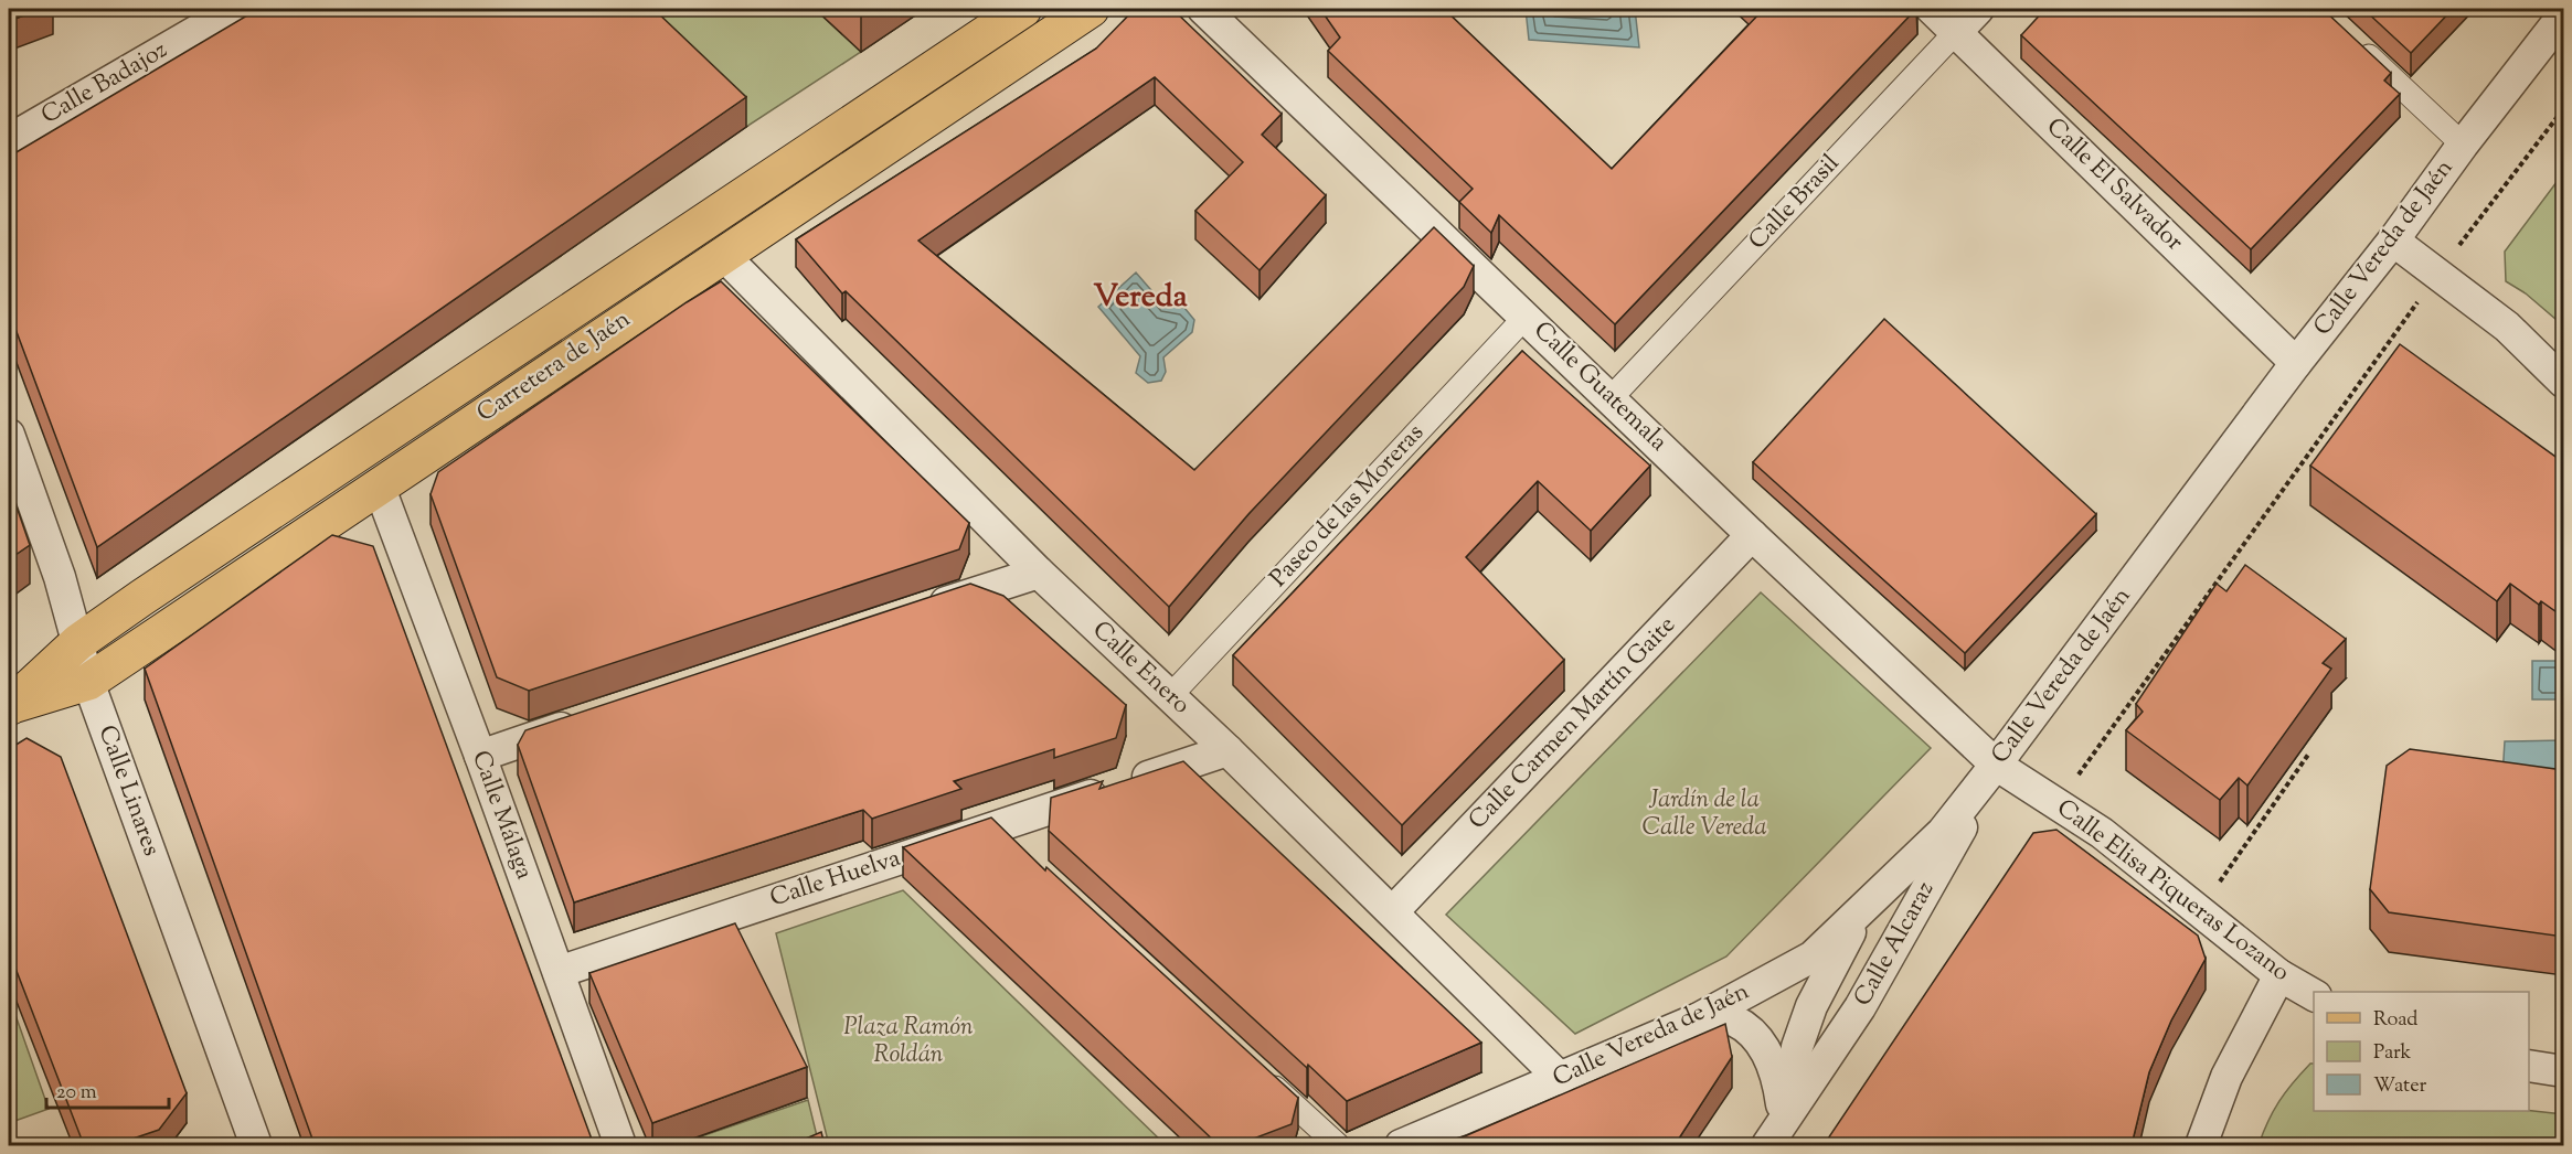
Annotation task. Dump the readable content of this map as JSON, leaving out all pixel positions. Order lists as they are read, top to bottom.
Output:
{
  "streets": {
    "main road": ["Carretera de Jaén"],
    "street": [
      "Calle Badajoz",
      "Calle El Salvador",
      "Calle Brasil",
      "Calle Vereda de Jaén",
      "Calle Guatemala",
      "Paseo de las Moreras",
      "Calle Enero",
      "Calle Carmen Martín Gaite",
      "Calle Linares",
      "Calle Málaga",
      "Calle Huelva",
      "Calle Elisa Piqueras Lozano",
      "Calle Alcaraz"
    ]
  },
  "crossings": [
    ["Calle El Salvador", "Calle Brasil"],
    ["Calle El Salvador", "Calle Vereda de Jaén"],
    ["Calle Brasil", "Calle Guatemala"],
    ["Calle Vereda de Jaén", "Calle Guatemala"],
    ["Calle Vereda de Jaén", "Calle Enero"],
    ["Calle Vereda de Jaén", "Calle Elisa Piqueras Lozano"],
    ["Calle Vereda de Jaén", "Calle Alcaraz"],
    ["Carretera de Jaén", "Calle Enero"],
    ["Carretera de Jaén", "Calle Linares"],
    ["Carretera de Jaén", "Calle Málaga"],
    ["Calle Guatemala", "Paseo de las Moreras"],
    ["Calle Guatemala", "Calle Carmen Martín Gaite"],
    ["Calle Guatemala", "Calle Elisa Piqueras Lozano"],
    ["Calle Guatemala", "Calle Alcaraz"],
    ["Paseo de las Moreras", "Calle Enero"],
    ["Calle Enero", "Calle Carmen Martín Gaite"],
    ["Calle Enero", "Calle Huelva"],
    ["Calle Málaga", "Calle Huelva"],
    ["Calle Elisa Piqueras Lozano", "Calle Alcaraz"]
  ],
  "districts": ["Vereda"],
  "parks": ["Jardín de la Calle Vereda", "Plaza Ramón Roldán"],
  "legend": ["Road", "Park", "Water"],
  "scale_bar": "20 m"
}
